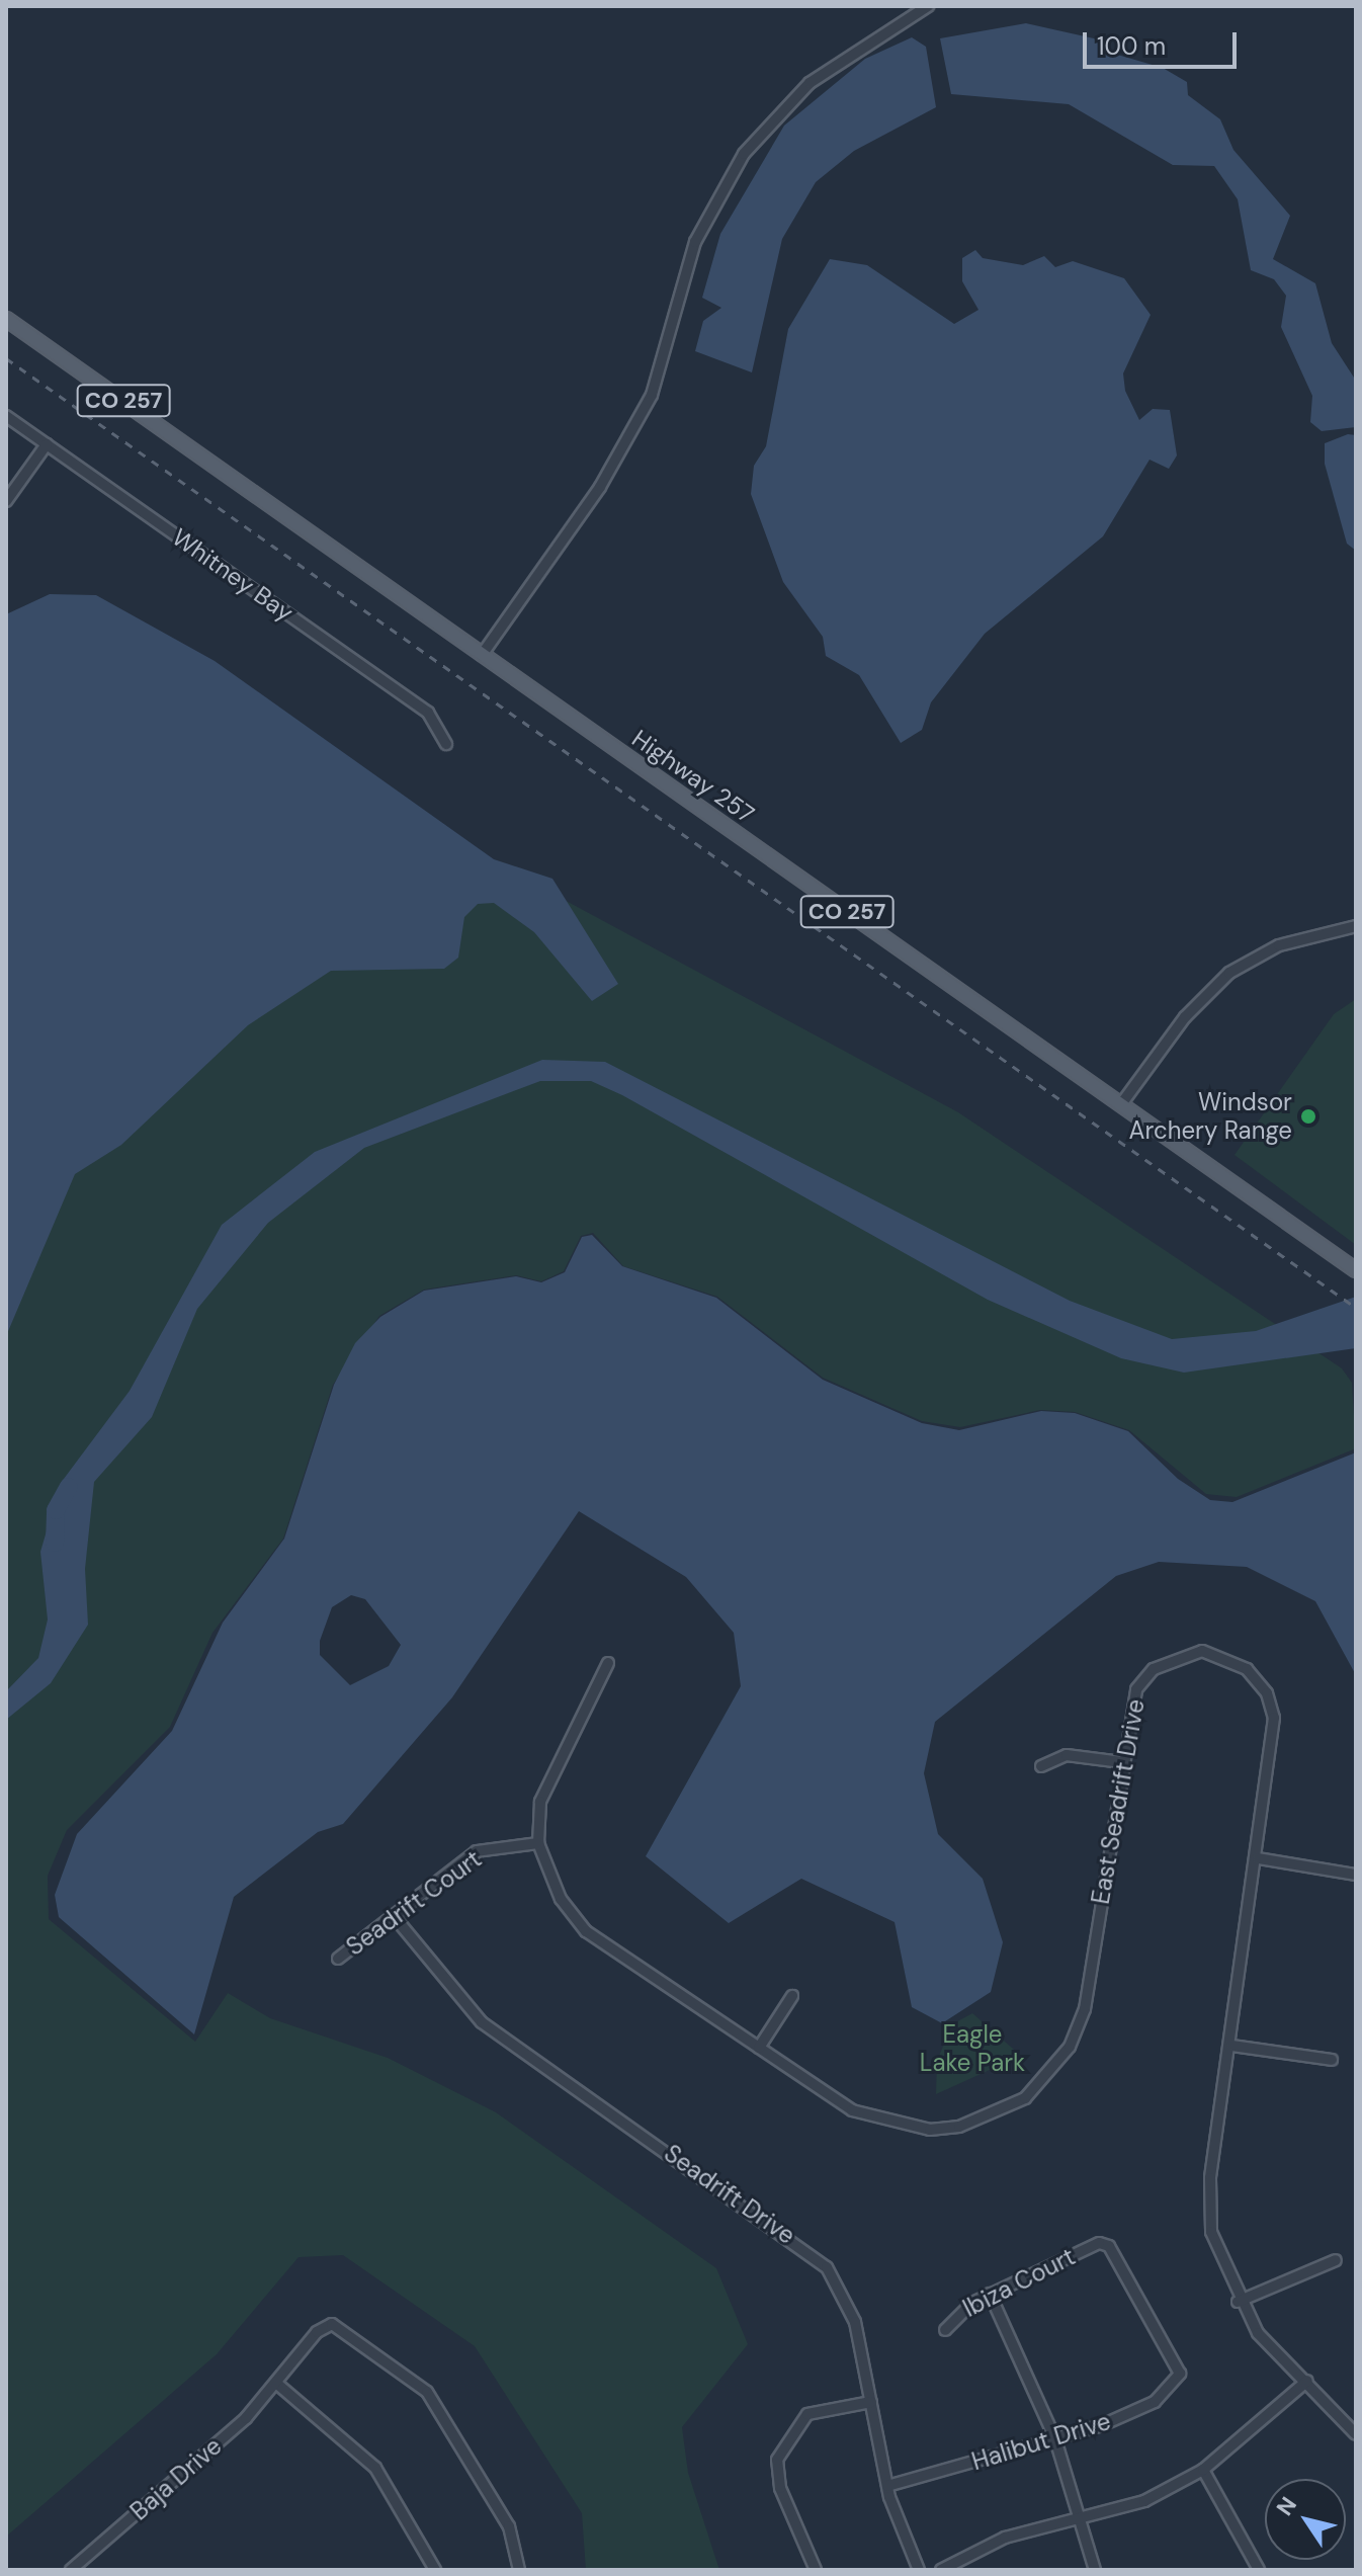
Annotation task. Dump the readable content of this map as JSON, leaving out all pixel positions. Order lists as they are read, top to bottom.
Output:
{
  "streets": {
    "main road": ["CO 257", "Highway 257"],
    "street": [
      "Whitney Bay",
      "East Seadrift Drive",
      "Seadrift Court",
      "Seadrift Drive",
      "Ibiza Court",
      "Halibut Drive",
      "Baja Drive"
    ]
  },
  "crossings": [
    ["East Seadrift Drive", "Seadrift Court"],
    ["Seadrift Court", "Seadrift Drive"],
    ["Seadrift Drive", "Halibut Drive"],
    ["Ibiza Court", "Halibut Drive"]
  ],
  "parks": ["Eagle Lake Park"],
  "places": ["Windsor Archery Range"],
  "scale_bar": "100 m",
  "north": "top left"
}
